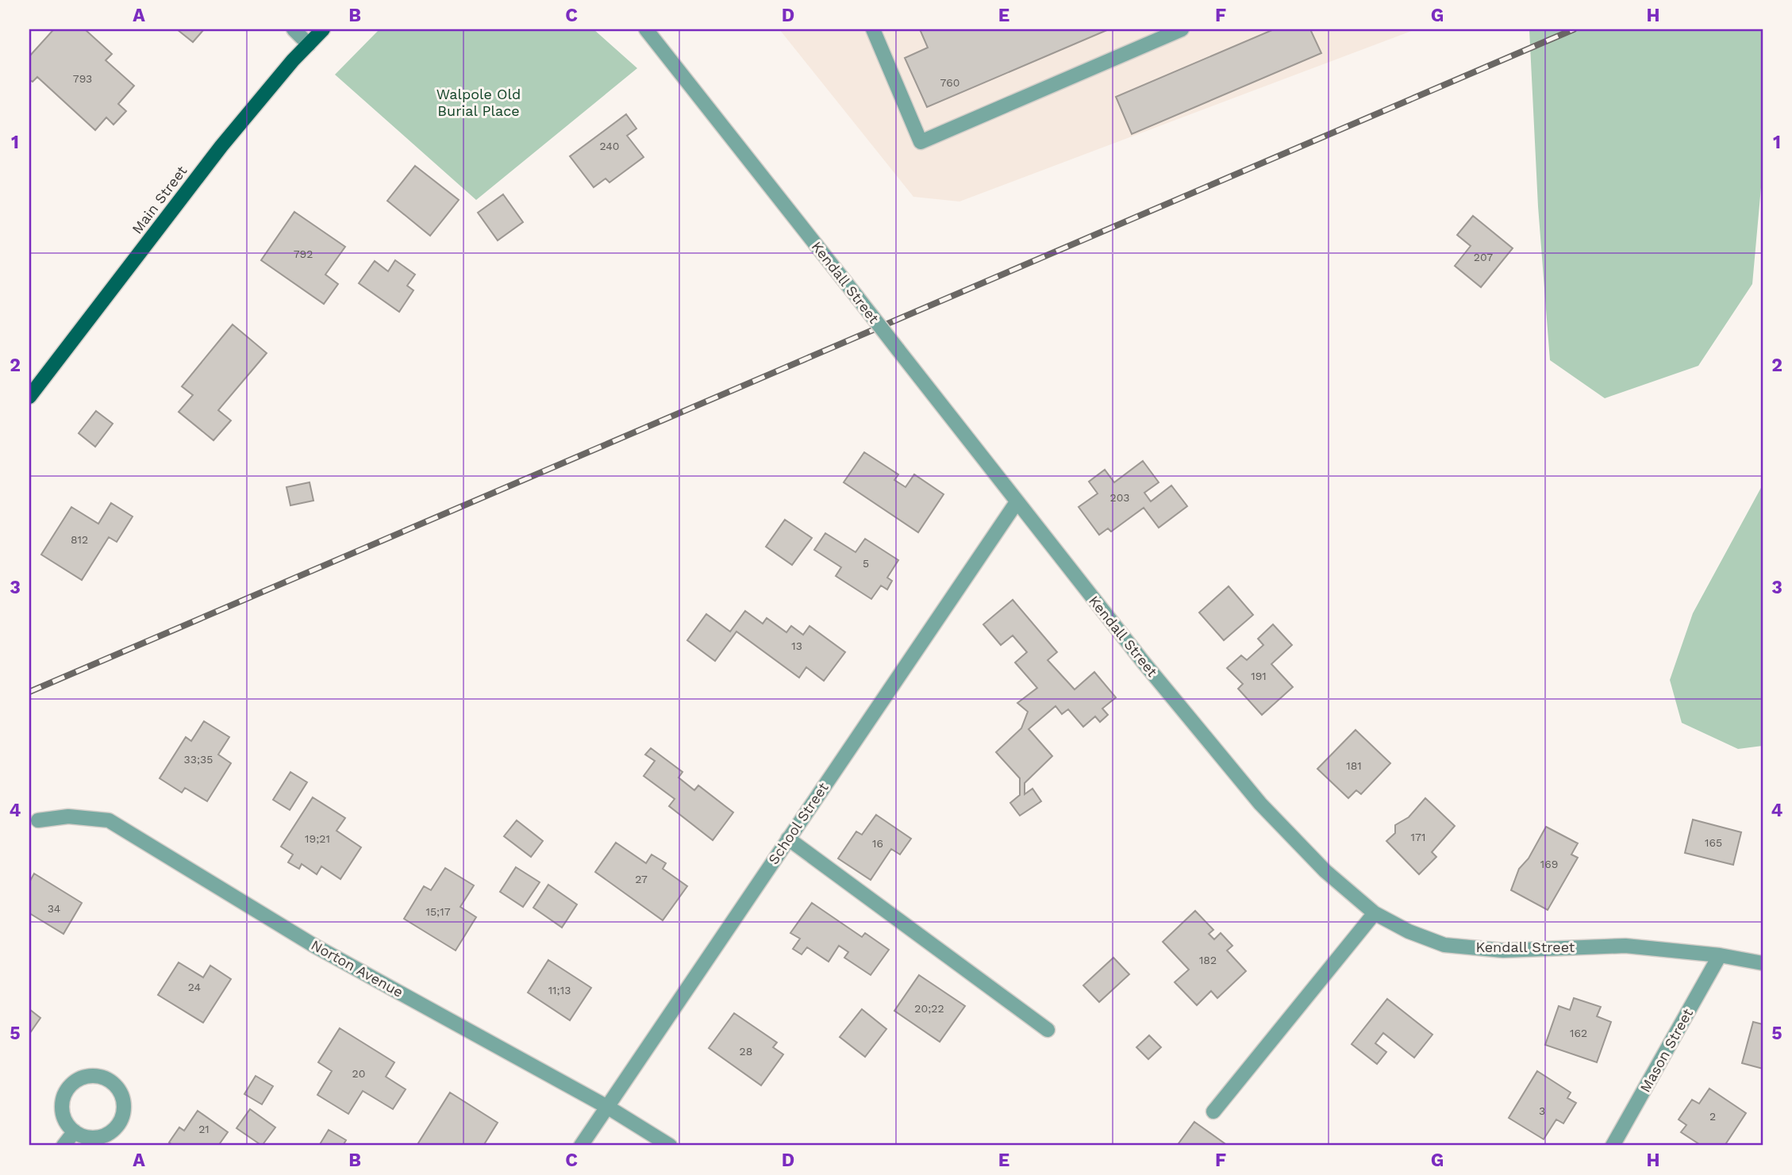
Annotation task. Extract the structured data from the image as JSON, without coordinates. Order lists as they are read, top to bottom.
{
  "streets": {
    "main road": ["Main Street"],
    "street": [
      "Kendall Street",
      "School Street",
      "Norton Avenue",
      "Mason Street"
    ]
  },
  "crossings": [
    ["Kendall Street", "School Street"],
    ["Kendall Street", "Mason Street"],
    ["School Street", "Norton Avenue"]
  ],
  "parks": ["Walpole Old Burial Place"],
  "house_numbers": [
    "793",
    "760",
    "240",
    "792",
    "207",
    "203",
    "812",
    "5",
    "13",
    "191",
    "33;35",
    "181",
    "171",
    "19;21",
    "165",
    "16",
    "169",
    "27",
    "34",
    "15;17",
    "182",
    "24",
    "11;13",
    "20;22",
    "162",
    "28",
    "20",
    "3",
    "2",
    "21"
  ],
  "grid": {
    "columns": [
      "A",
      "B",
      "C",
      "D",
      "E",
      "F",
      "G",
      "H"
    ],
    "rows": [
      "1",
      "2",
      "3",
      "4",
      "5"
    ]
  }
}
